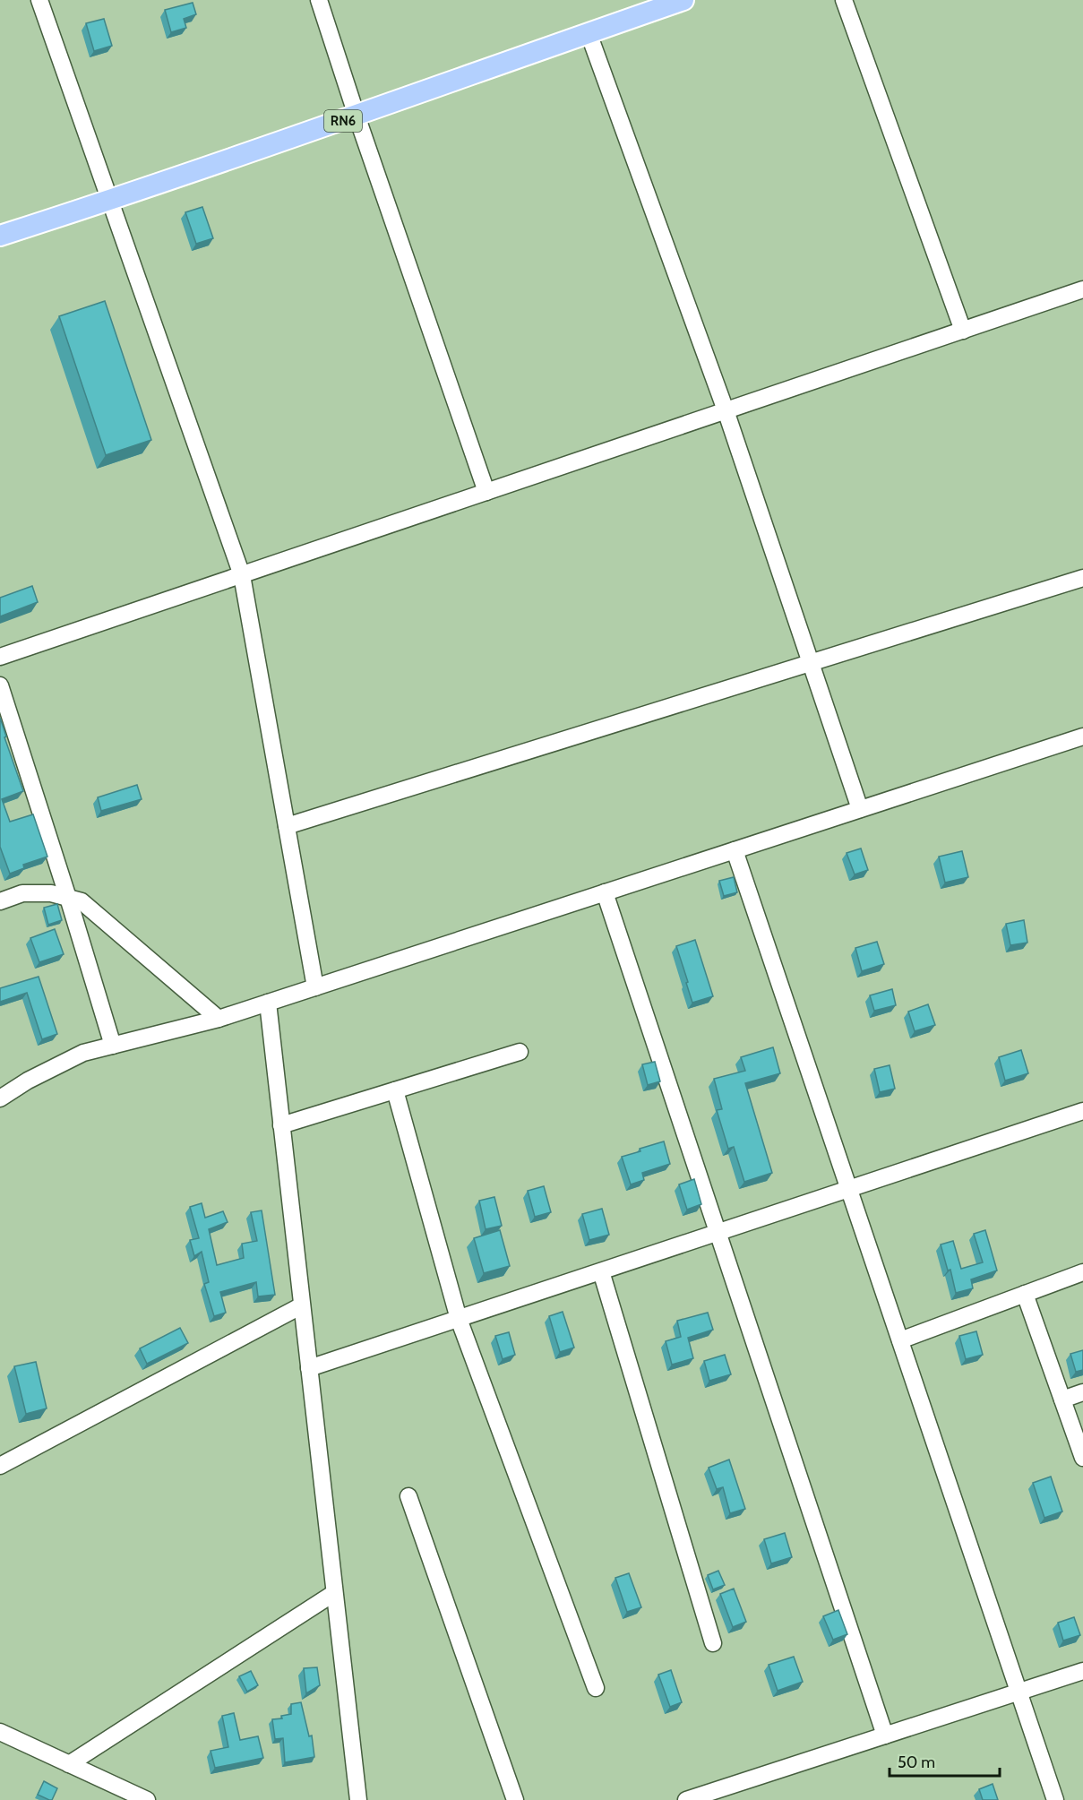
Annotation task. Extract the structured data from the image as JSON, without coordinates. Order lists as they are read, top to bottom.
{
  "streets": {
    "main road": ["RN6"]
  },
  "scale_bar": "50 m"
}
